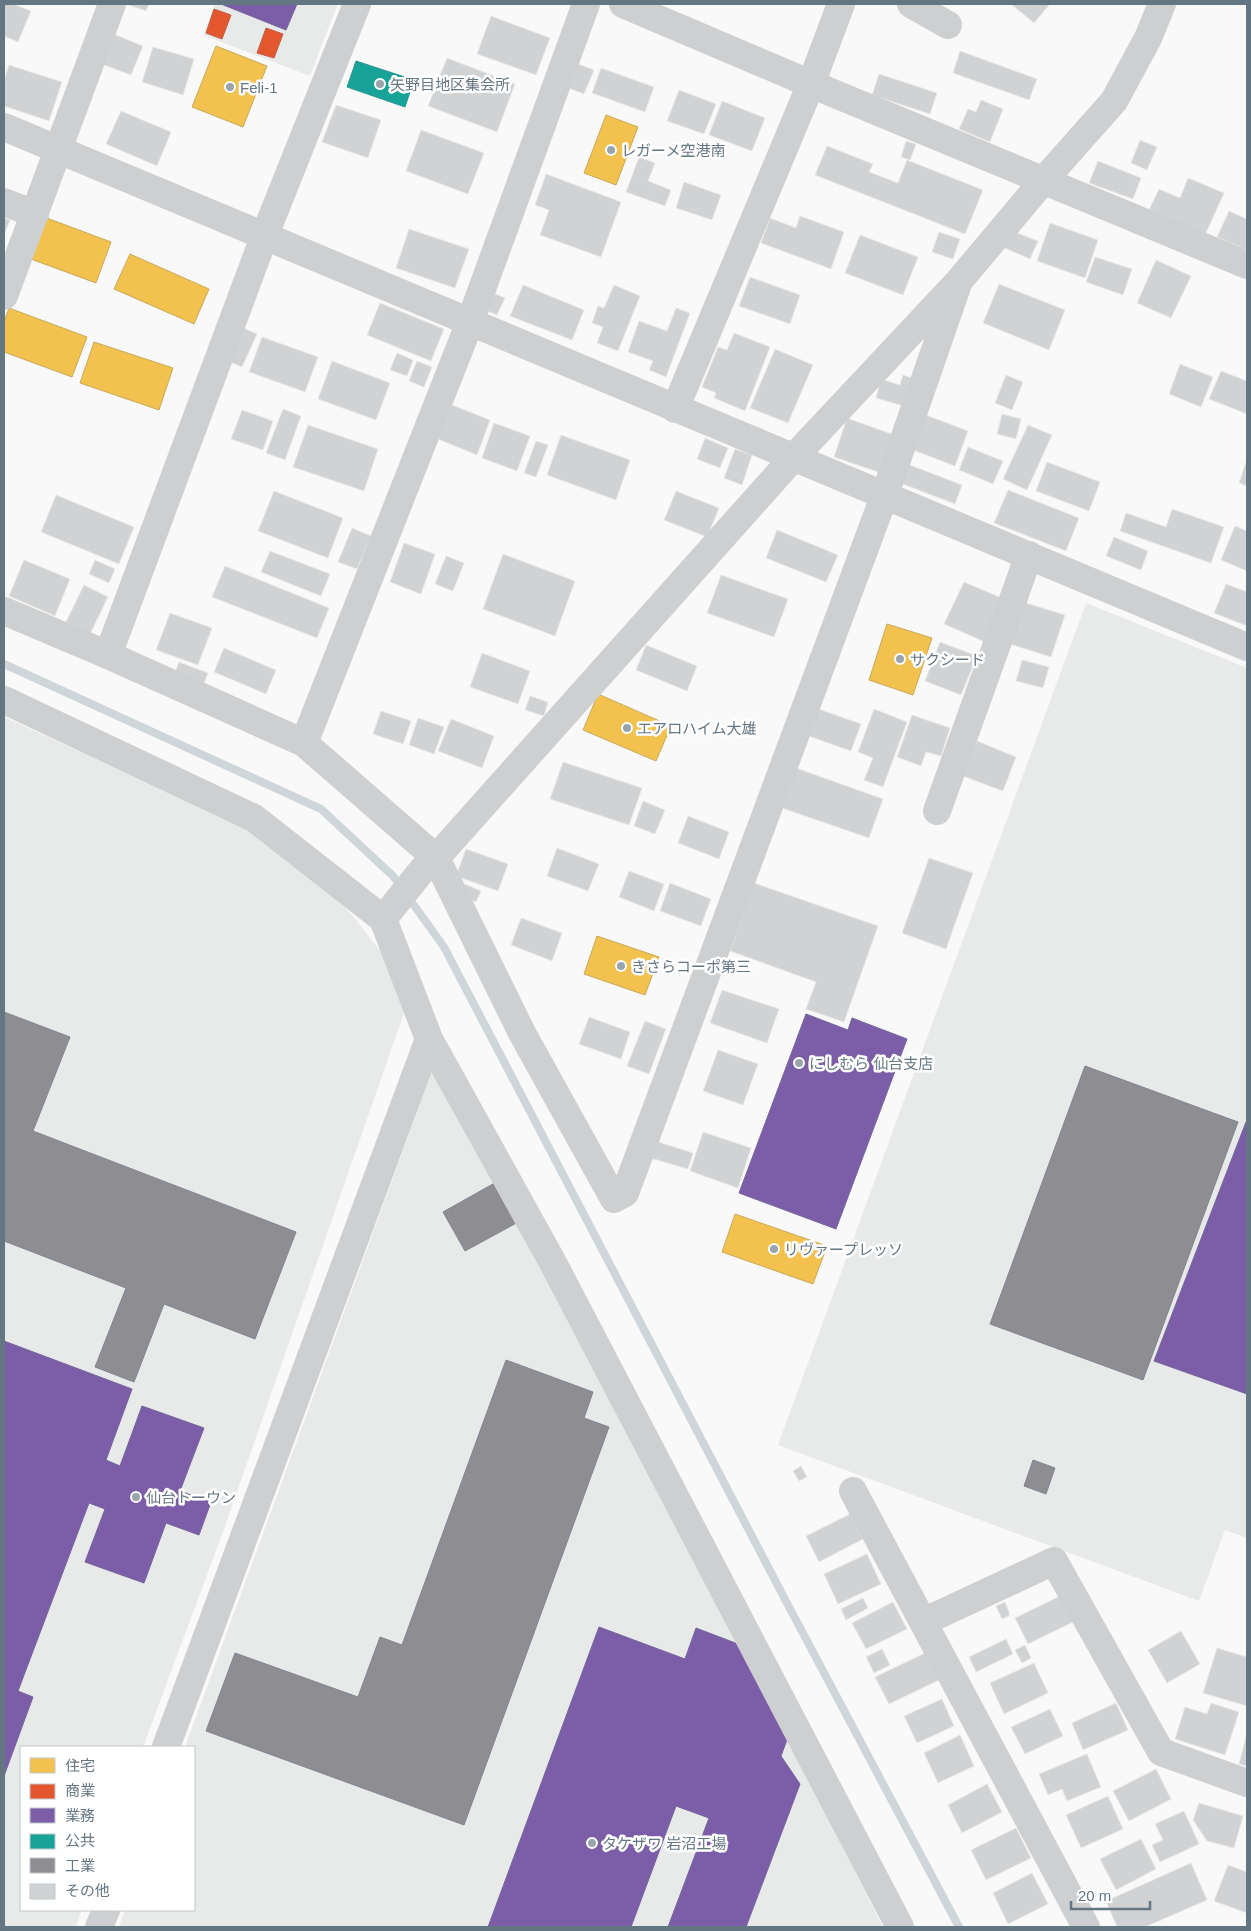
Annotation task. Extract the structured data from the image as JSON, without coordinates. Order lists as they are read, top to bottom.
{
  "places": [
    "矢野目地区集会所",
    "Feli-1",
    "レガーメ空港南",
    "サクシード",
    "エアロハイム大雄",
    "きさらコーポ第三",
    "にしむら 仙台支店",
    "リヴァープレッソ",
    "仙台トーウン",
    "タケザワ 岩沼工場"
  ],
  "legend": [
    "住宅",
    "商業",
    "業務",
    "公共",
    "工業",
    "その他"
  ],
  "scale_bar": "20 m"
}
